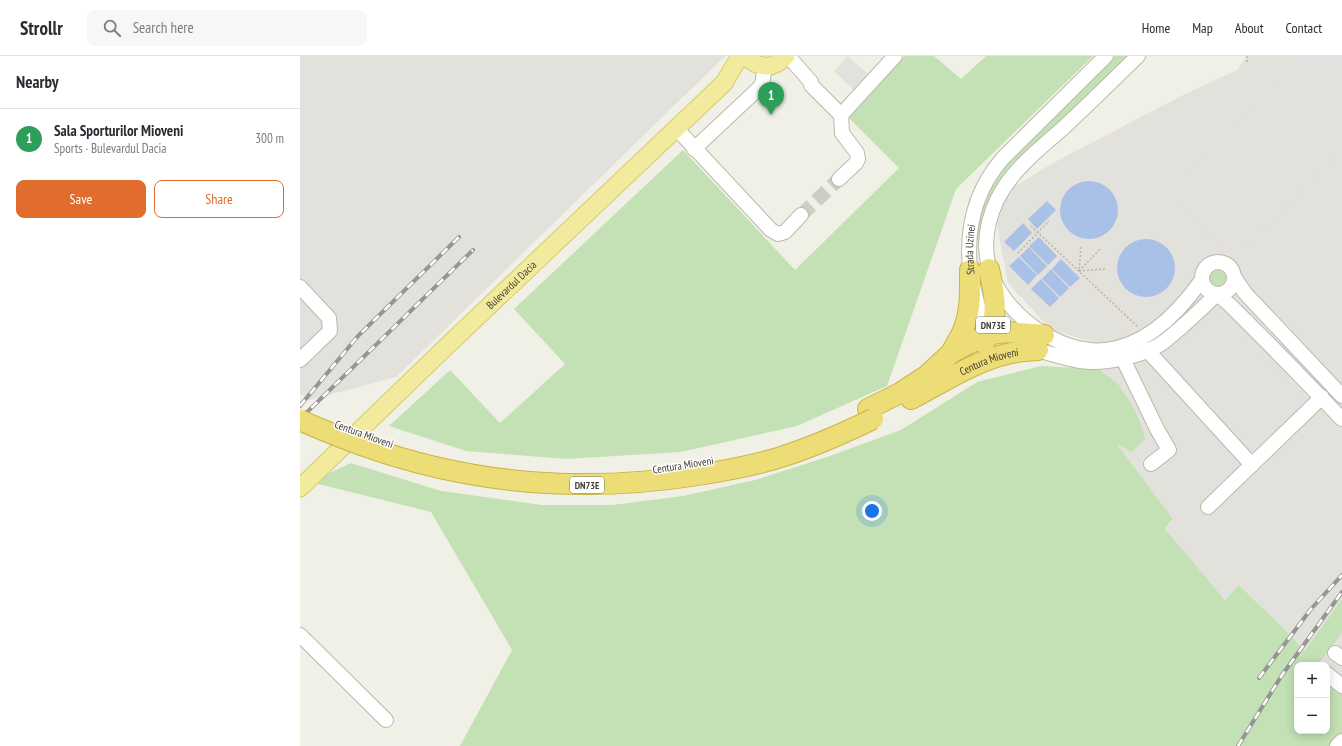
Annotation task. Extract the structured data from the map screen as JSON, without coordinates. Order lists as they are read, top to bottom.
{
  "streets": {
    "highway": ["DN73E", "Centura Mioveni"],
    "main road": ["Bulevardul Dacia"],
    "street": ["Strada Uzinei"]
  },
  "crossings": [
    ["Strada Uzinei", "DN73E"],
    ["Strada Uzinei", "Centura Mioveni"],
    ["DN73E", "Centura Mioveni"]
  ],
  "page": {
    "header": "Strollr",
    "search": "Search here",
    "nav": [
      "Home",
      "Map",
      "About",
      "Contact"
    ],
    "heading": "Nearby",
    "pins": "1",
    "list": [
      {
        "mark": "1",
        "name": "Sala Sporturilor Mioveni",
        "note": "Sports · Bulevardul Dacia",
        "value": "300 m"
      }
    ],
    "buttons": ["Save", "Share"],
    "map_buttons": ["+", "−"]
  }
}
